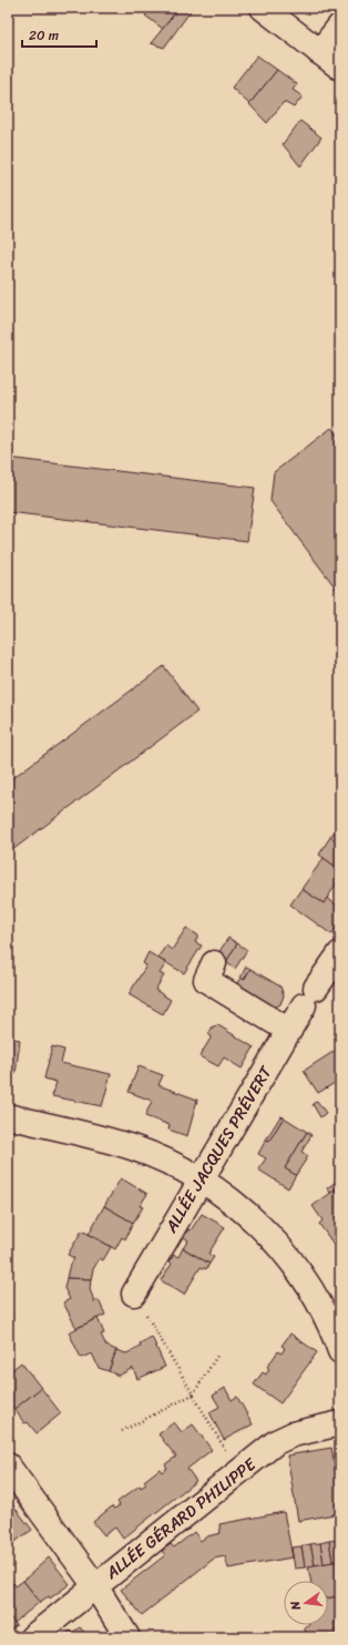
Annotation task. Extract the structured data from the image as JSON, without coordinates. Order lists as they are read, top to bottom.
{
  "streets": {
    "street": ["ALLÉE JACQUES PRÉVERT", "ALLÉE GÉRARD PHILIPPE"]
  },
  "scale_bar": "20 m",
  "north": "left"
}
